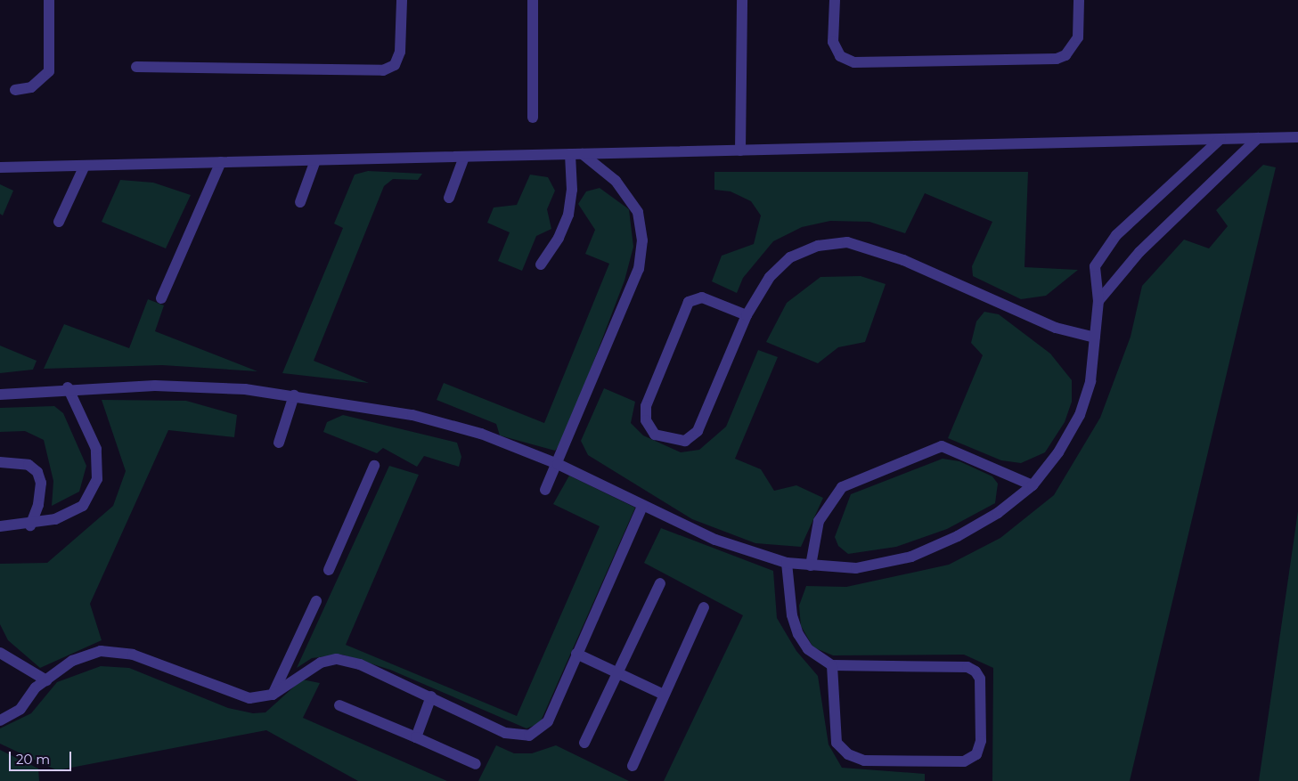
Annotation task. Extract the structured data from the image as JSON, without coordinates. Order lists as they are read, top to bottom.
{
  "scale_bar": "20 m"
}
